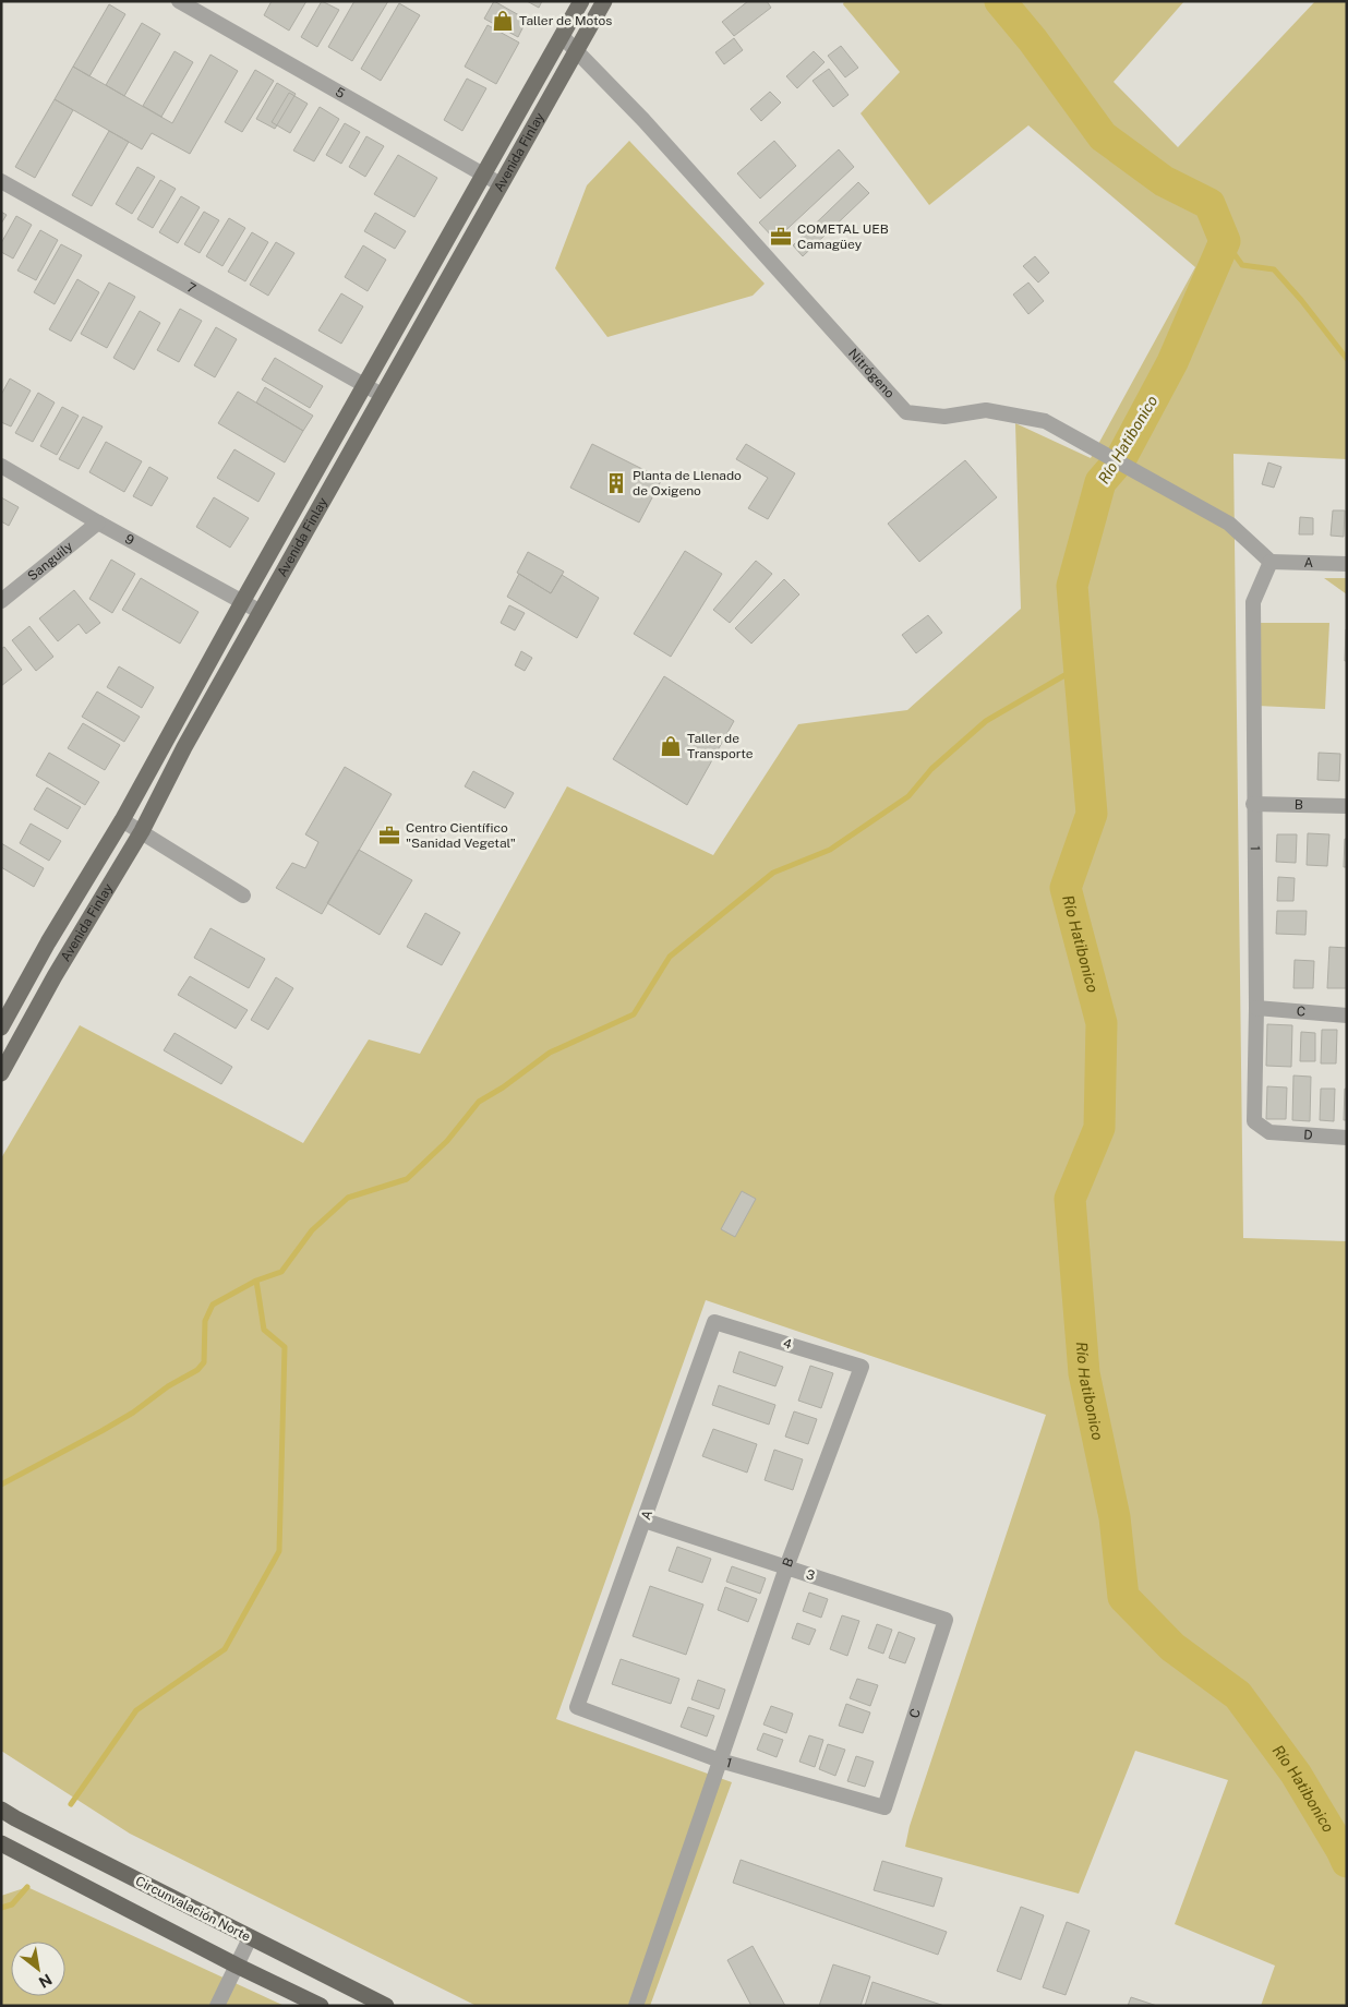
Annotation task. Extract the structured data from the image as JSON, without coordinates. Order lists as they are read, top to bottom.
{
  "streets": {
    "highway": ["Circunvalación Norte"],
    "main road": ["Avenida Finlay"],
    "street": [
      "5",
      "7",
      "Nitrógeno",
      "9",
      "Sanguily",
      "A",
      "B",
      "1",
      "C",
      "D",
      "4",
      "3"
    ]
  },
  "crossings": [
    ["5", "Avenida Finlay"],
    ["Avenida Finlay", "7"],
    ["Avenida Finlay", "Nitrógeno"],
    ["Avenida Finlay", "9"],
    ["Nitrógeno", "A"],
    ["Nitrógeno", "1"],
    ["9", "Sanguily"],
    ["A", "1"],
    ["A", "4"],
    ["A", "3"],
    ["B", "1"],
    ["B", "4"],
    ["B", "3"],
    ["1", "C"],
    ["1", "D"],
    ["C", "3"]
  ],
  "water": ["Río Hatibonico"],
  "places": {
    "shop": ["Taller de Motos", "Taller de Transporte"],
    "office": ["COMETAL UEB Camagüey", "Centro Científico \"Sanidad Vegetal\""],
    "building": ["Planta de Llenado de Oxigeno"]
  },
  "north": "bottom right"
}
